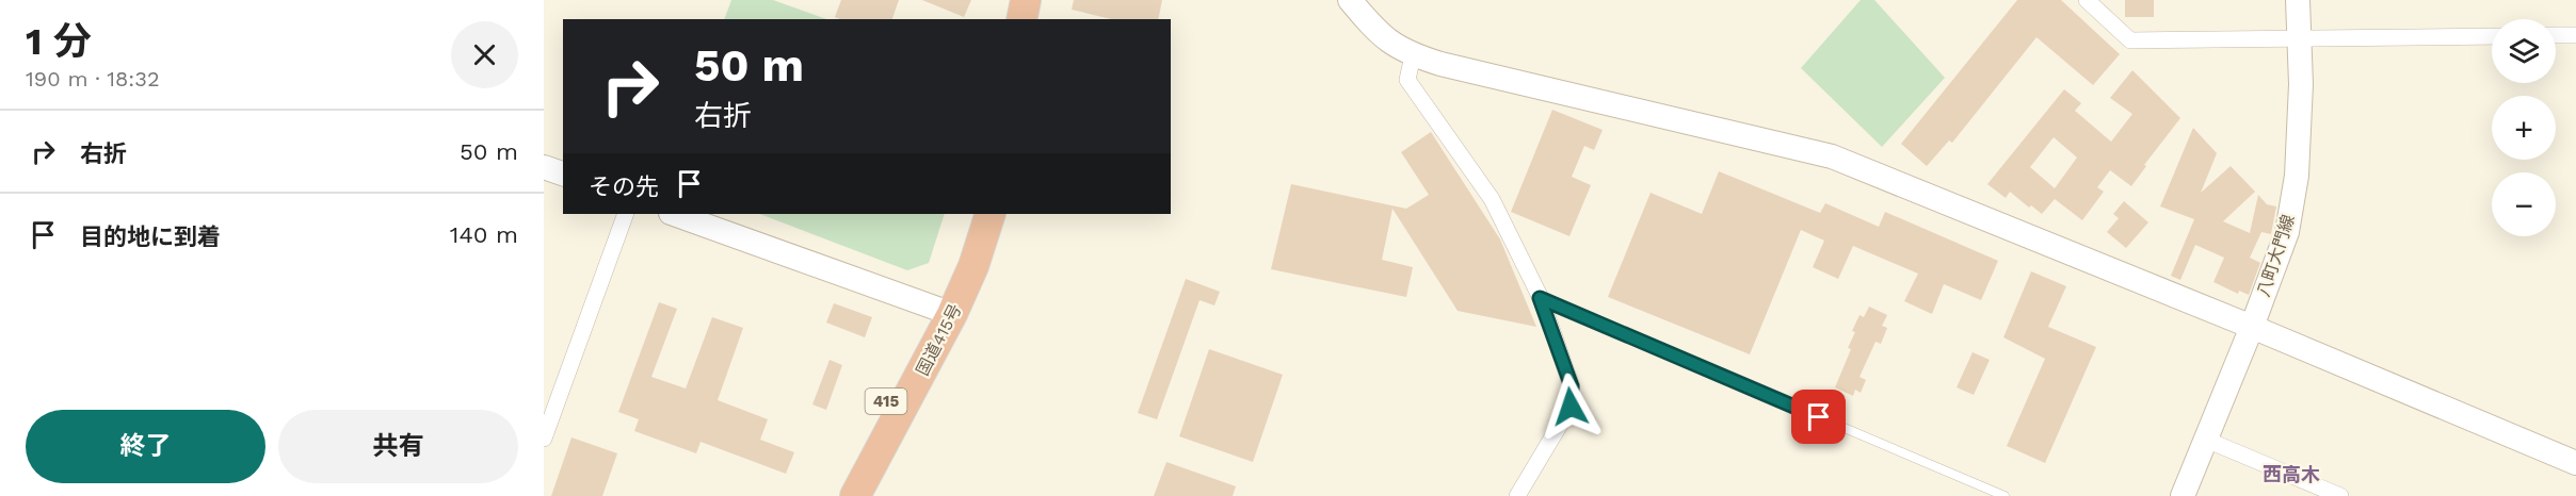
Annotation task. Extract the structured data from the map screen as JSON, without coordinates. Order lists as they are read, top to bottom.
{
  "streets": {
    "highway": ["国道415号", "415"],
    "street": ["八町大門線"]
  },
  "districts": ["西高木"],
  "page": {
    "heading": ["1 分", "190 m · 18:32"],
    "map_buttons": ["+", "−"],
    "turn": ["50 m", "右折"],
    "list": [
      {
        "name": "右折",
        "value": "50 m"
      },
      {
        "name": "目的地に到着",
        "value": "140 m"
      }
    ],
    "then": "その先",
    "buttons": ["終了", "共有"]
  }
}
